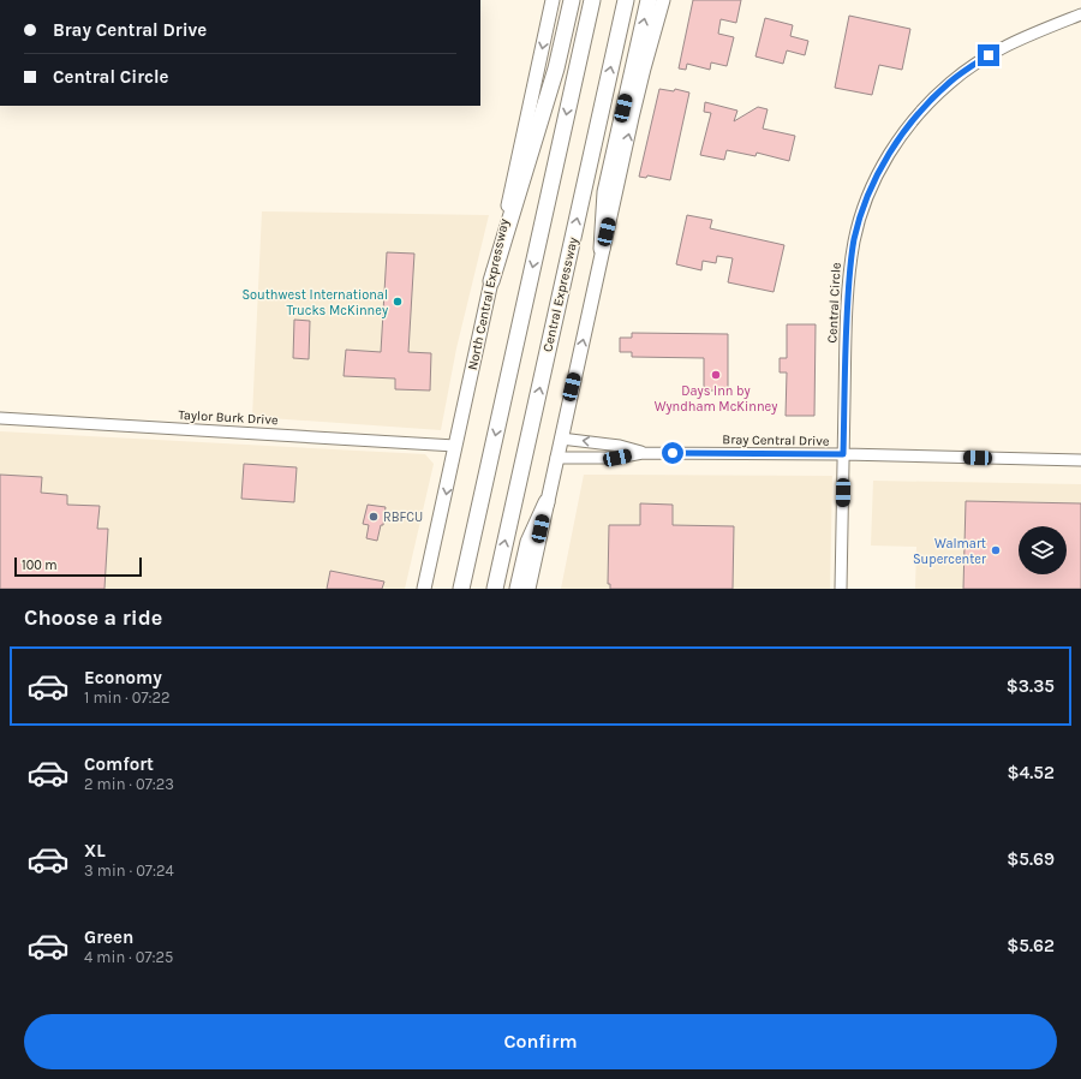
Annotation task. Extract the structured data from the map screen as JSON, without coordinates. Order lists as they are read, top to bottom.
{
  "streets": {
    "highway": ["Central Expressway"],
    "main road": ["North Central Expressway"],
    "street": ["Central Circle", "Taylor Burk Drive", "Bray Central Drive"]
  },
  "crossings": [
    ["North Central Expressway", "Taylor Burk Drive"],
    ["Central Circle", "Bray Central Drive"]
  ],
  "places": [
    "Southwest International Trucks McKinney",
    "Days Inn by Wyndham McKinney",
    "RBFCU",
    "Walmart Supercenter"
  ],
  "scale_bar": "100 m",
  "page": {
    "banner": ["Bray Central Drive", "Central Circle"],
    "scale": "100 m",
    "heading": "Choose a ride",
    "list": [
      {
        "name": "Economy",
        "note": "1 min · 07:22",
        "value": "$3.35"
      },
      {
        "name": "Comfort",
        "note": "2 min · 07:23",
        "value": "$4.52"
      },
      {
        "name": "XL",
        "note": "3 min · 07:24",
        "value": "$5.69"
      },
      {
        "name": "Green",
        "note": "4 min · 07:25",
        "value": "$5.62"
      }
    ],
    "buttons": "Confirm"
  }
}
